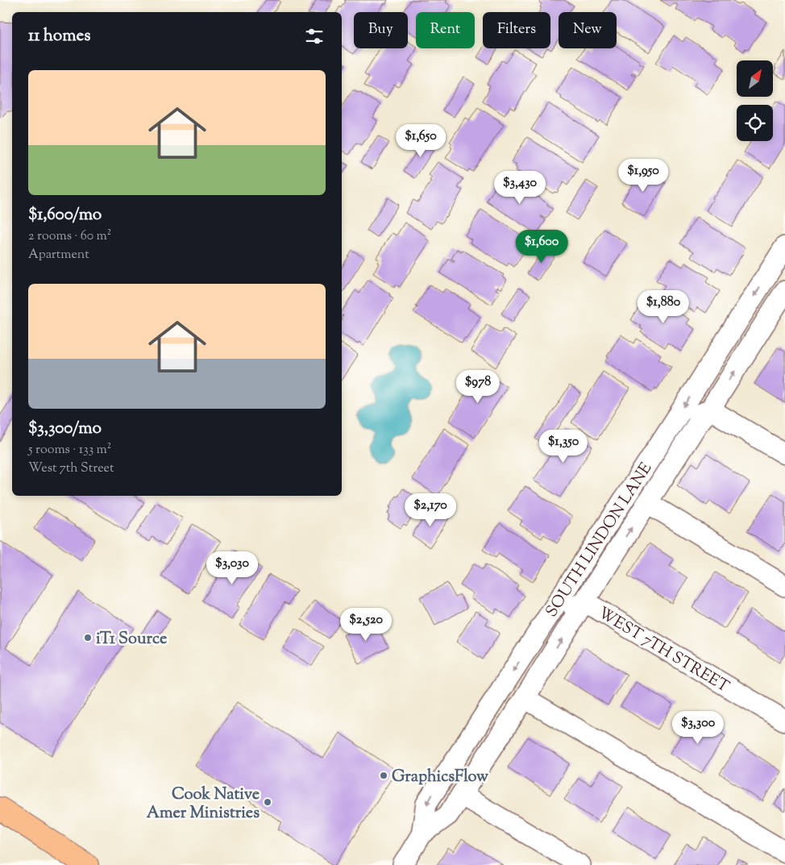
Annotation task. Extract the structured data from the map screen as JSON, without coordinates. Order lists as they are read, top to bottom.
{
  "streets": {
    "street": ["SOUTH LINDON LANE", "WEST 7TH STREET"]
  },
  "crossings": [
    ["SOUTH LINDON LANE", "WEST 7TH STREET"]
  ],
  "places": ["iT1 Source", "GraphicsFlow", "Cook Native Amer Ministries"],
  "north": "top right",
  "page": {
    "chip": [
      "Buy",
      "Rent",
      "Filters",
      "New"
    ],
    "heading": "11 homes",
    "list": [
      {
        "name": "$1,600/mo",
        "note": "2 rooms · 60 m² · Apartment"
      },
      {
        "name": "$3,300/mo",
        "note": "5 rooms · 133 m² · West 7th Street"
      }
    ],
    "price": [
      "$1,650",
      "$1,950",
      "$3,430",
      "$1,600",
      "$1,880",
      "$978",
      "$1,350",
      "$2,170",
      "$3,030",
      "$2,520",
      "$3,300"
    ]
  }
}
